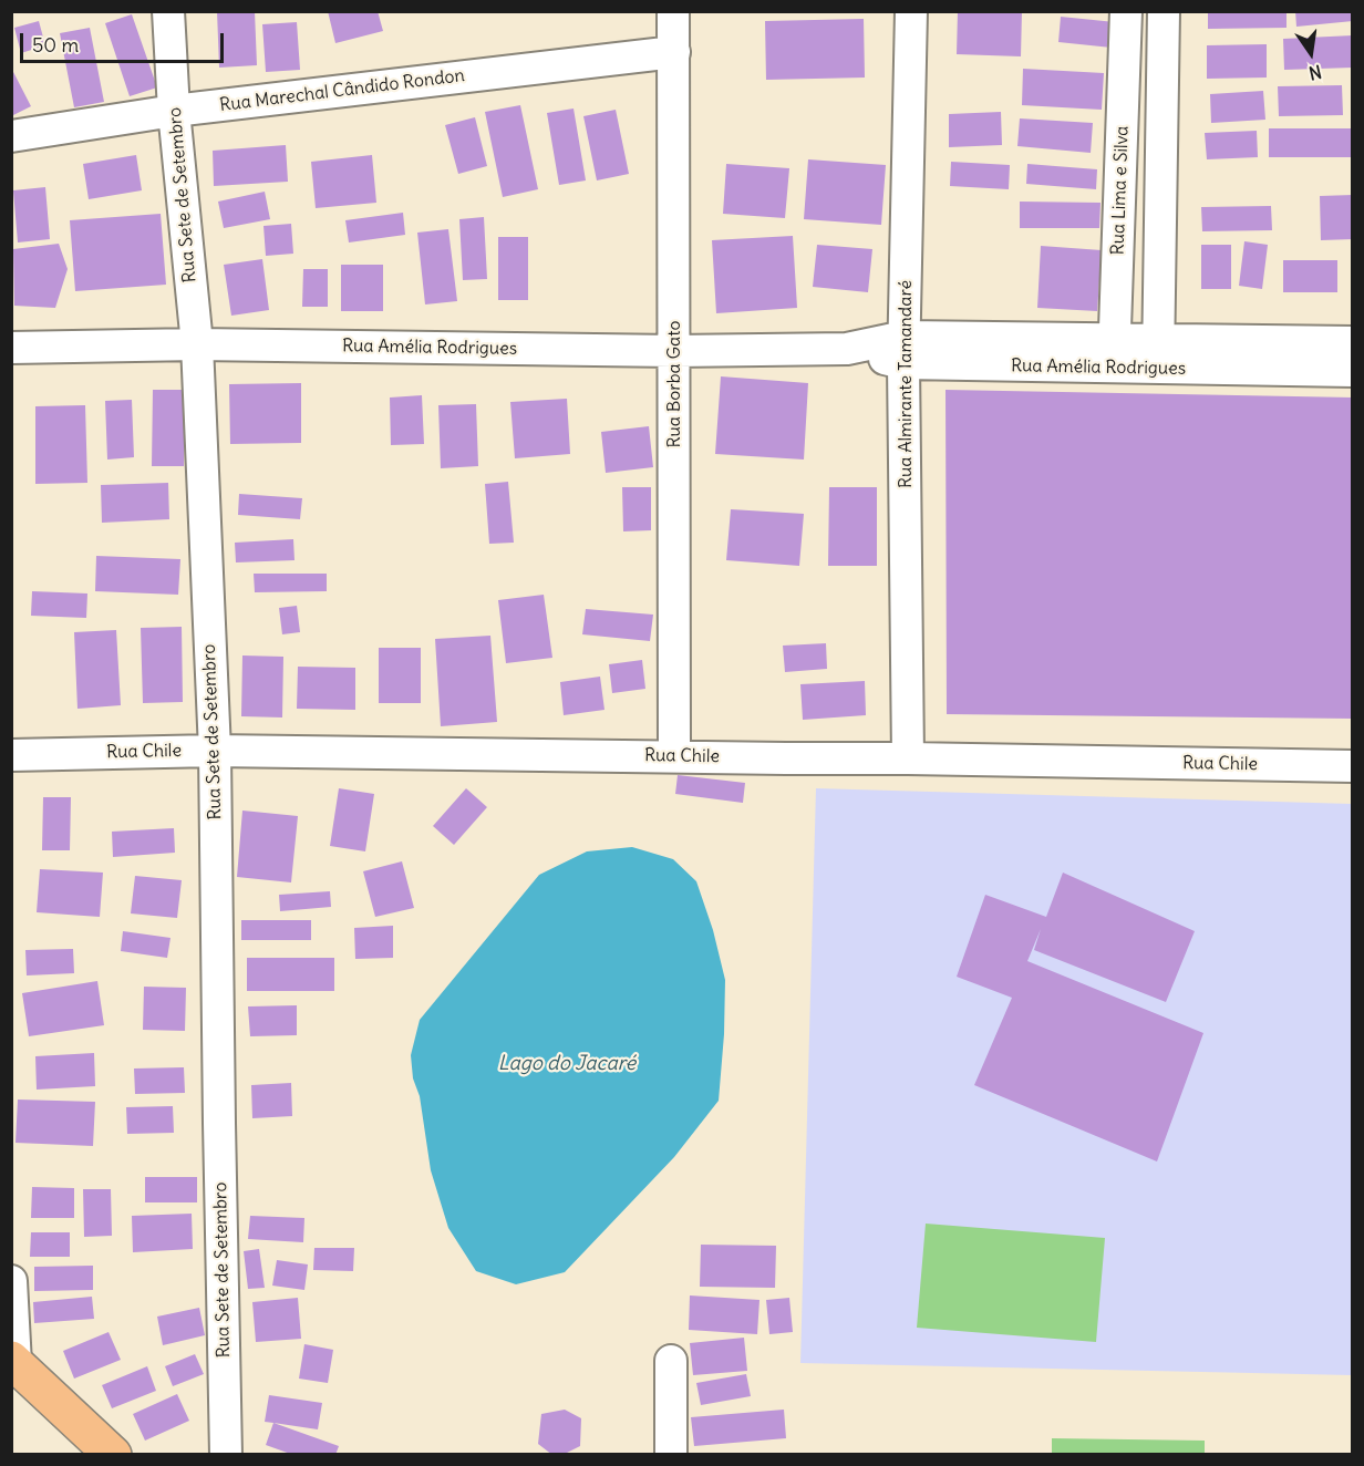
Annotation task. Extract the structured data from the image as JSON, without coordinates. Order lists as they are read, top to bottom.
{
  "streets": {
    "street": [
      "Rua Marechal Cândido Rondon",
      "Rua Lima e Silva",
      "Rua Sete de Setembro",
      "Rua Amélia Rodrigues",
      "Rua Borba Gato",
      "Rua Almirante Tamandaré",
      "Rua Chile"
    ]
  },
  "crossings": [
    ["Rua Marechal Cândido Rondon", "Rua Sete de Setembro"],
    ["Rua Marechal Cândido Rondon", "Rua Borba Gato"],
    ["Rua Lima e Silva", "Rua Amélia Rodrigues"],
    ["Rua Sete de Setembro", "Rua Amélia Rodrigues"],
    ["Rua Sete de Setembro", "Rua Chile"],
    ["Rua Amélia Rodrigues", "Rua Borba Gato"],
    ["Rua Amélia Rodrigues", "Rua Almirante Tamandaré"],
    ["Rua Borba Gato", "Rua Chile"],
    ["Rua Almirante Tamandaré", "Rua Chile"]
  ],
  "water": ["Lago do Jacaré"],
  "scale_bar": "50 m",
  "north": "bottom"
}
